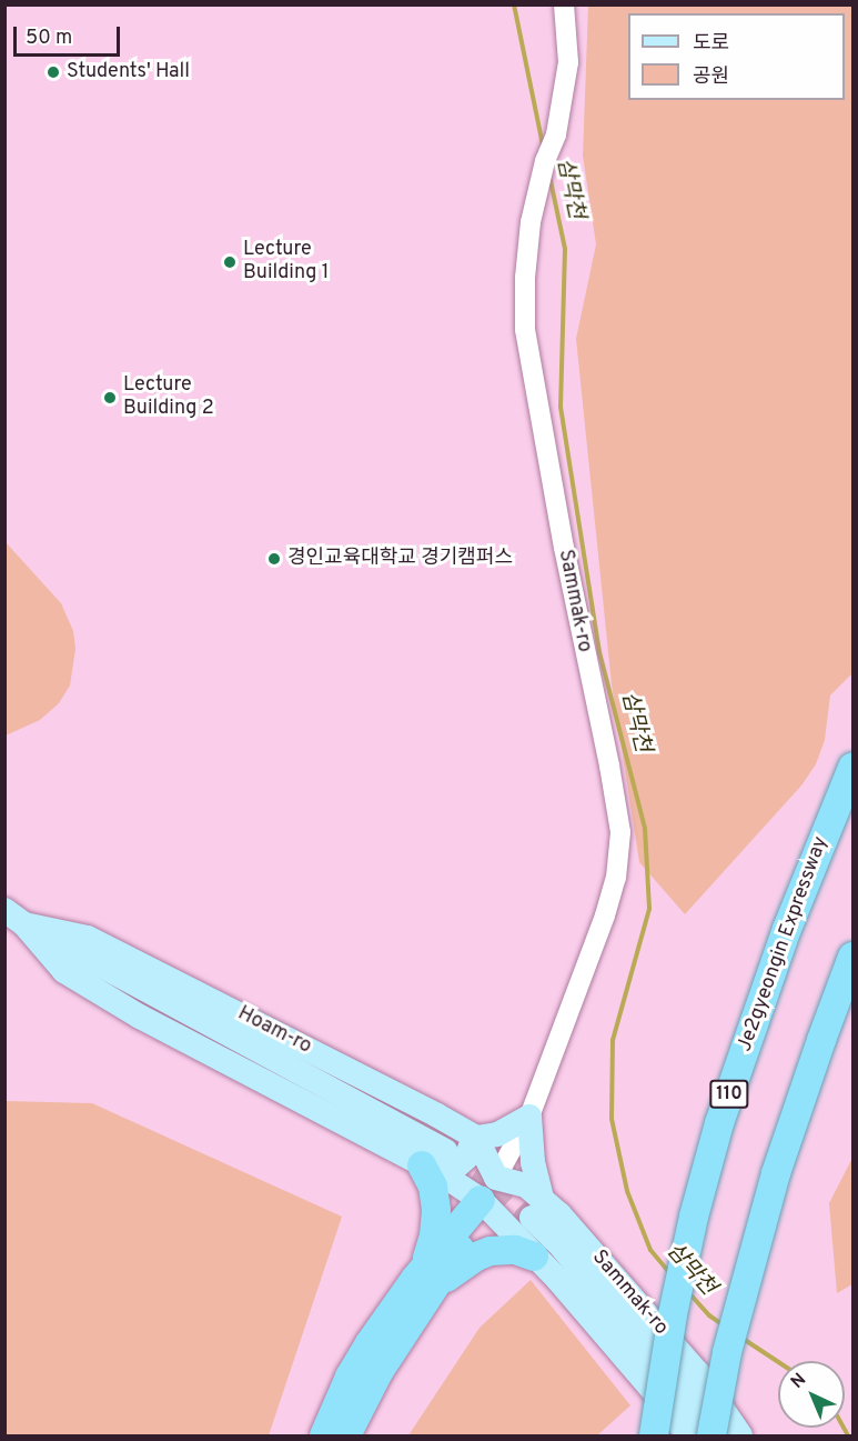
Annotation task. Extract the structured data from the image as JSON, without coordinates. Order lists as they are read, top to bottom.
{
  "streets": {
    "highway": ["Je2gyeongin Expressway", "110"],
    "main road": ["Sammak-ro", "Hoam-ro"]
  },
  "crossings": [
    ["Sammak-ro", "Hoam-ro"]
  ],
  "water": ["삼막천"],
  "places": [
    "Students' Hall",
    "Lecture Building 1",
    "Lecture Building 2",
    "경인교육대학교 경기캠퍼스"
  ],
  "legend": ["도로", "공원"],
  "scale_bar": "50 m",
  "north": "top left"
}
